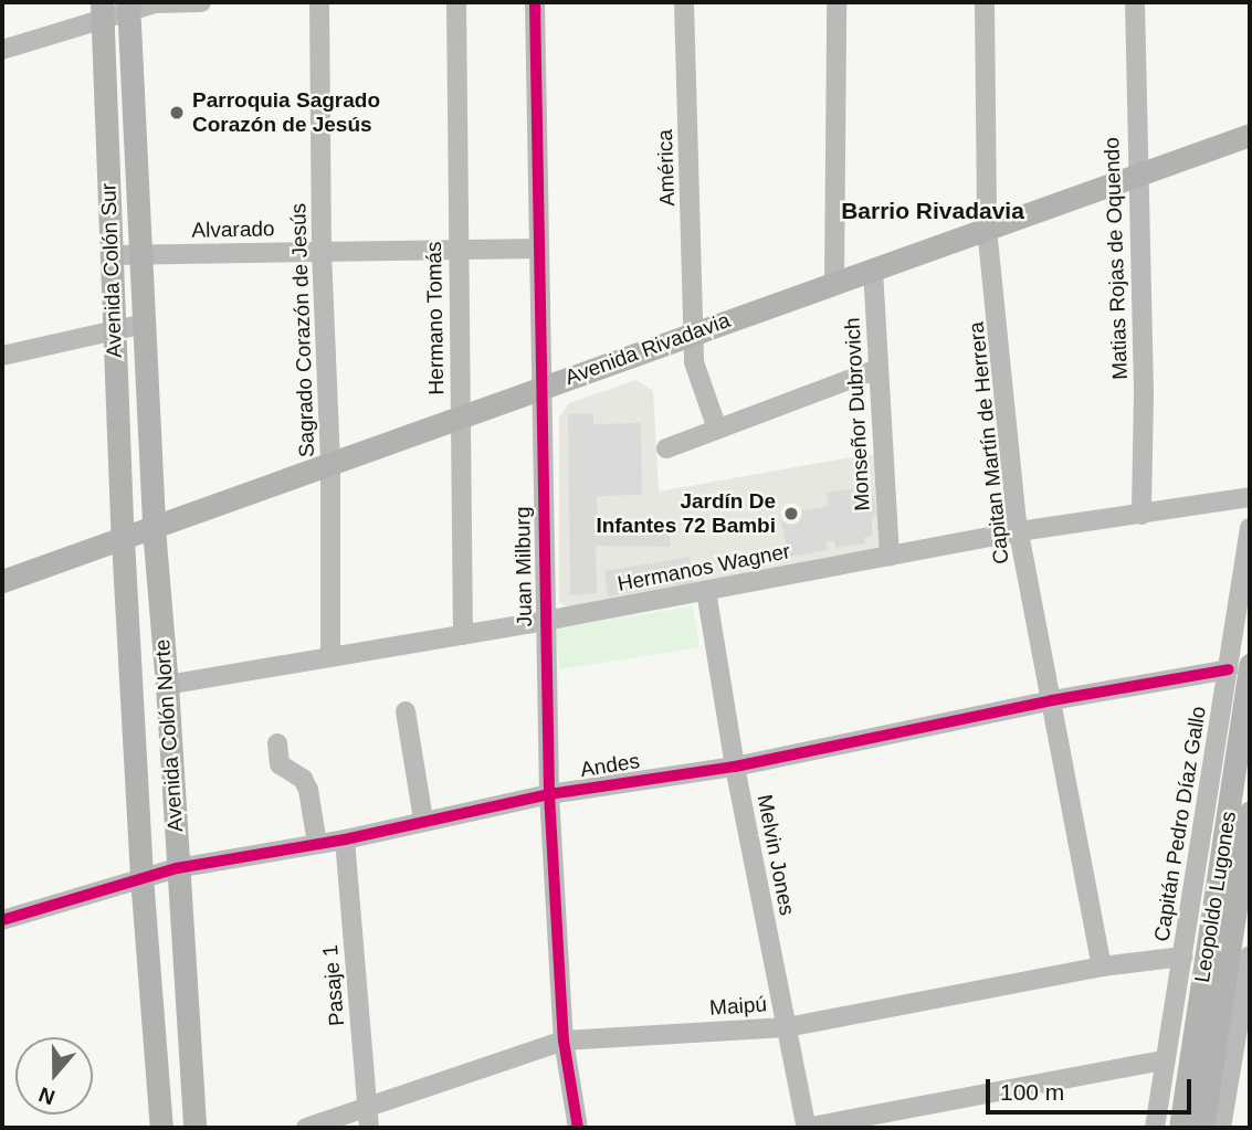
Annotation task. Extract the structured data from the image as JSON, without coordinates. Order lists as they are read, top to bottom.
{
  "streets": {
    "main road": [
      "Avenida Colón Sur",
      "Avenida Rivadavia",
      "Avenida Colón Norte",
      "Leopoldo Lugones"
    ],
    "street": [
      "América",
      "Alvarado",
      "Matias Rojas de Oquendo",
      "Hermano Tomás",
      "Sagrado Corazón de Jesús",
      "Monseñor Dubrovich",
      "Capitan Martín de Herrera",
      "Juan Milburg",
      "Hermanos Wagner",
      "Andes",
      "Capitán Pedro Díaz Gallo",
      "Melvin Jones",
      "Pasaje 1",
      "Maipú"
    ]
  },
  "crossings": [
    ["América", "Avenida Rivadavia"],
    ["Alvarado", "Avenida Colón Sur"],
    ["Alvarado", "Hermano Tomás"],
    ["Alvarado", "Sagrado Corazón de Jesús"],
    ["Alvarado", "Juan Milburg"],
    ["Matias Rojas de Oquendo", "Avenida Rivadavia"],
    ["Matias Rojas de Oquendo", "Hermanos Wagner"],
    ["Avenida Colón Sur", "Avenida Rivadavia"],
    ["Avenida Colón Sur", "Avenida Colón Norte"],
    ["Hermano Tomás", "Avenida Rivadavia"],
    ["Hermano Tomás", "Hermanos Wagner"],
    ["Sagrado Corazón de Jesús", "Avenida Rivadavia"],
    ["Sagrado Corazón de Jesús", "Hermanos Wagner"],
    ["Avenida Rivadavia", "Monseñor Dubrovich"],
    ["Avenida Rivadavia", "Capitan Martín de Herrera"],
    ["Avenida Rivadavia", "Juan Milburg"],
    ["Avenida Rivadavia", "Avenida Colón Norte"],
    ["Monseñor Dubrovich", "Hermanos Wagner"],
    ["Capitan Martín de Herrera", "Hermanos Wagner"],
    ["Capitan Martín de Herrera", "Andes"],
    ["Capitan Martín de Herrera", "Maipú"],
    ["Juan Milburg", "Hermanos Wagner"],
    ["Juan Milburg", "Andes"],
    ["Juan Milburg", "Maipú"],
    ["Hermanos Wagner", "Avenida Colón Norte"],
    ["Hermanos Wagner", "Melvin Jones"],
    ["Avenida Colón Norte", "Andes"],
    ["Andes", "Capitán Pedro Díaz Gallo"],
    ["Andes", "Melvin Jones"],
    ["Andes", "Leopoldo Lugones"],
    ["Andes", "Pasaje 1"],
    ["Capitán Pedro Díaz Gallo", "Leopoldo Lugones"],
    ["Capitán Pedro Díaz Gallo", "Maipú"],
    ["Melvin Jones", "Maipú"],
    ["Pasaje 1", "Maipú"]
  ],
  "districts": ["Barrio Rivadavia"],
  "places": ["Parroquia Sagrado Corazón de Jesús", "Jardín De Infantes 72 Bambi"],
  "scale_bar": "100 m",
  "north": "bottom"
}
